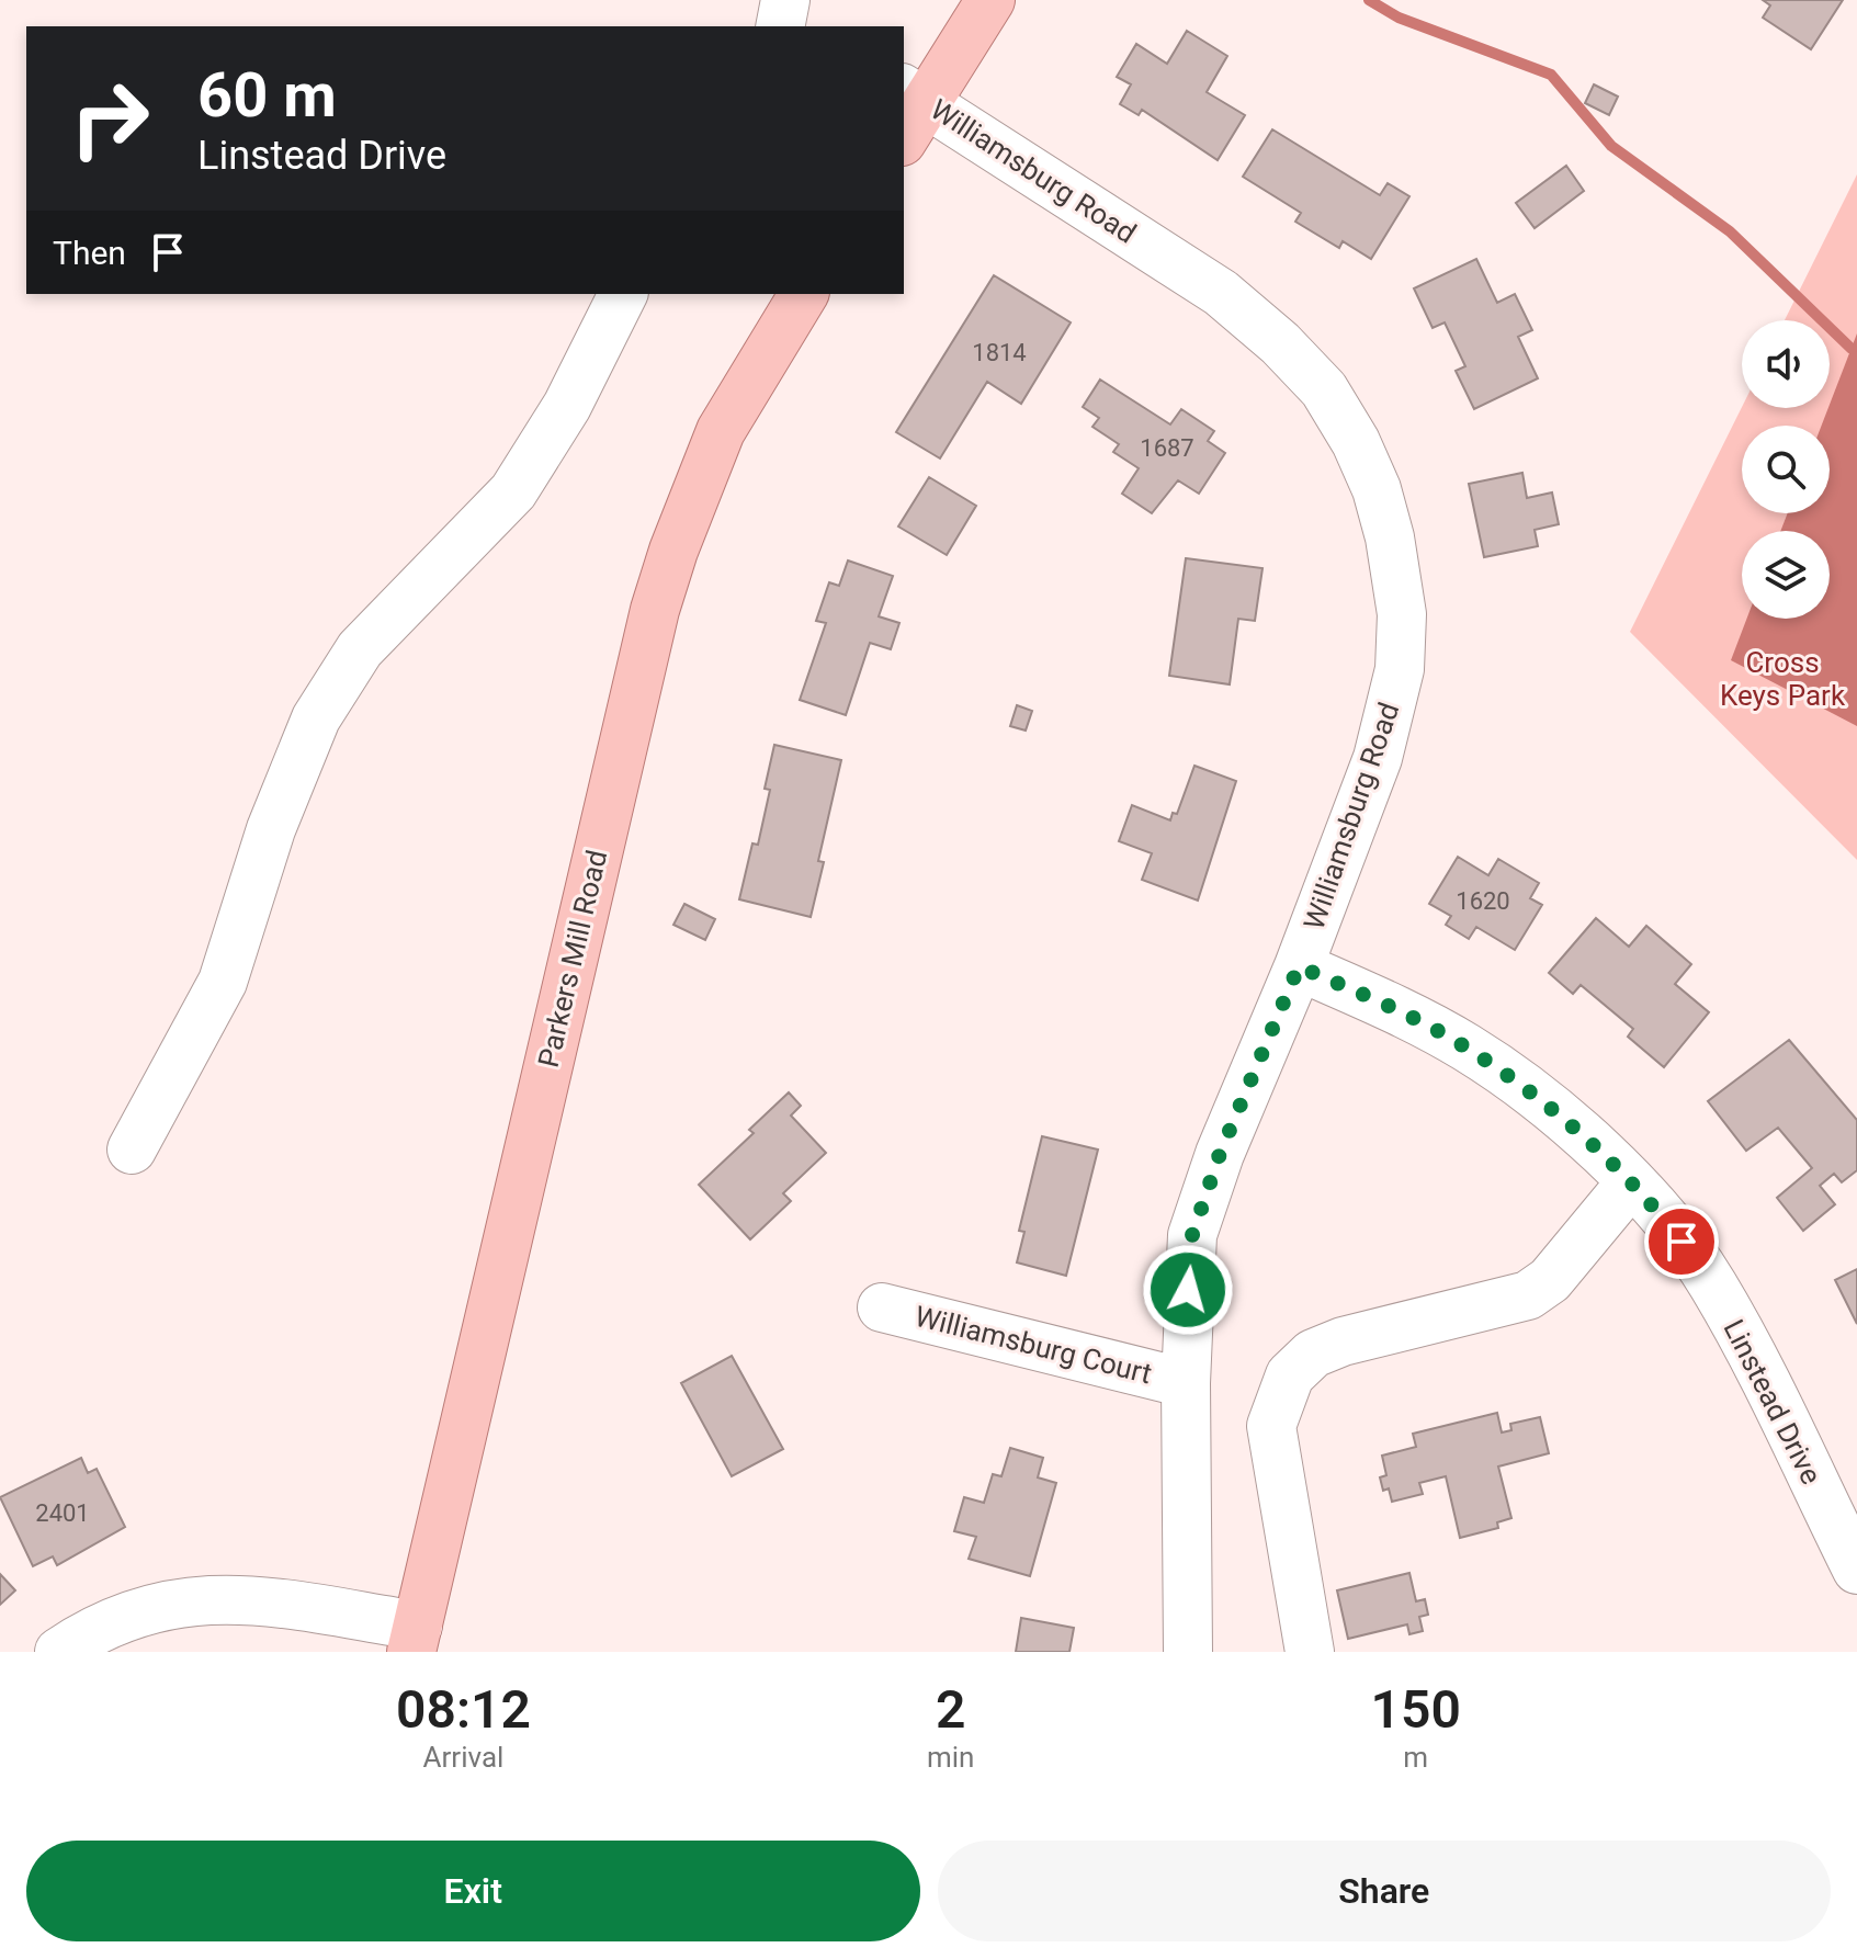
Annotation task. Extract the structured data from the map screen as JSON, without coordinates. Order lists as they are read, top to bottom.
{
  "streets": {
    "main road": ["Parkers Mill Road"],
    "street": ["Williamsburg Road", "Williamsburg Court", "Linstead Drive"]
  },
  "crossings": [
    ["Williamsburg Road", "Williamsburg Court"],
    ["Williamsburg Road", "Linstead Drive"]
  ],
  "parks": ["Cross Keys Park"],
  "house_numbers": [
    "1814",
    "1687",
    "1620",
    "2401"
  ],
  "page": {
    "turn": ["60 m", "Linstead Drive"],
    "then": "Then",
    "eta": [
      "08:12",
      "Arrival",
      "2",
      "min",
      "150",
      "m"
    ],
    "buttons": ["Exit", "Share"]
  }
}
